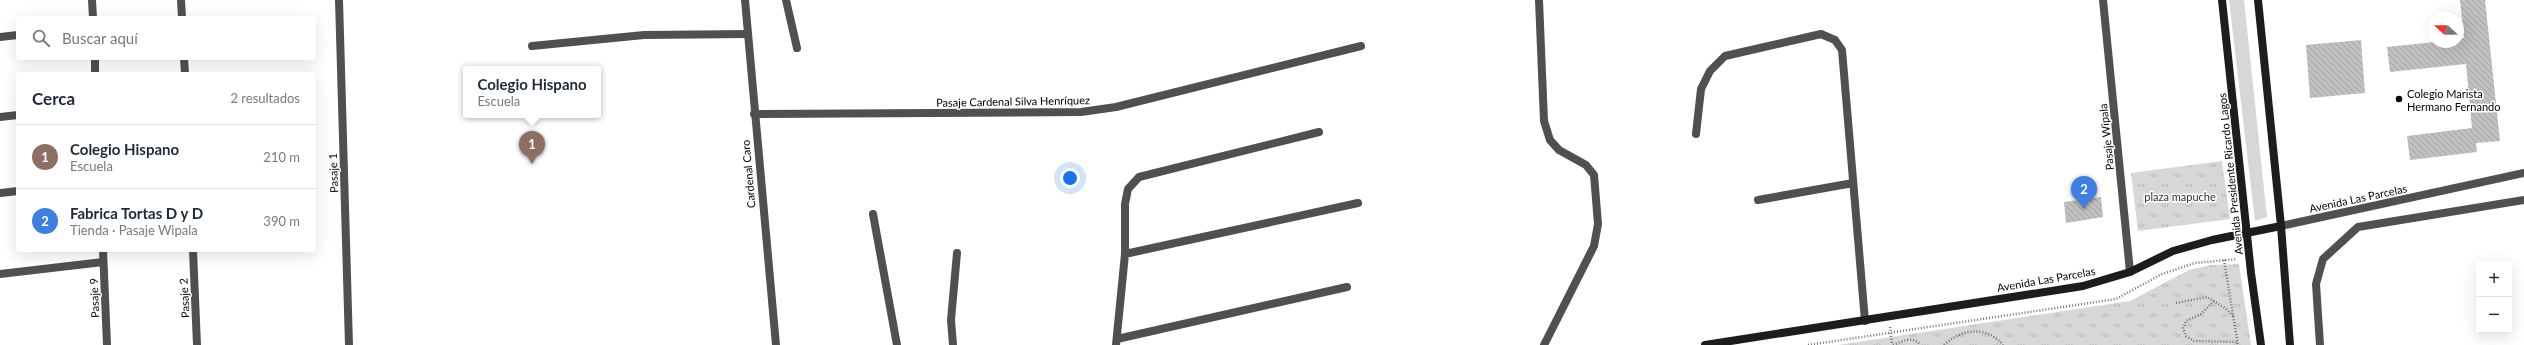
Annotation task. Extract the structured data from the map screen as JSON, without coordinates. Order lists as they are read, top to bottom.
{
  "streets": {
    "street": [
      "Pasaje Cardenal Silva Henríquez",
      "Pasaje Wipala",
      "Pasaje 1",
      "Cardenal Caro",
      "Avenida Presidente Ricardo Lagos",
      "Avenida Las Parcelas",
      "Pasaje 9",
      "Pasaje 2"
    ]
  },
  "crossings": [
    ["Pasaje Cardenal Silva Henríquez", "Cardenal Caro"],
    ["Pasaje Wipala", "Avenida Las Parcelas"],
    ["Avenida Presidente Ricardo Lagos", "Avenida Las Parcelas"]
  ],
  "parks": ["plaza mapuche"],
  "places": ["Colegio Marista Hermano Fernando"],
  "north": "left",
  "page": {
    "search": "Buscar aquí",
    "popup": ["Colegio Hispano", "Escuela"],
    "heading": ["Cerca", "2 resultados"],
    "list": [
      {
        "mark": "1",
        "name": "Colegio Hispano",
        "note": "Escuela",
        "value": "210 m"
      },
      {
        "mark": "2",
        "name": "Fabrica Tortas D y D",
        "note": "Tienda · Pasaje Wipala",
        "value": "390 m"
      }
    ],
    "pins": ["1", "2"],
    "map_buttons": ["+", "−"]
  }
}
